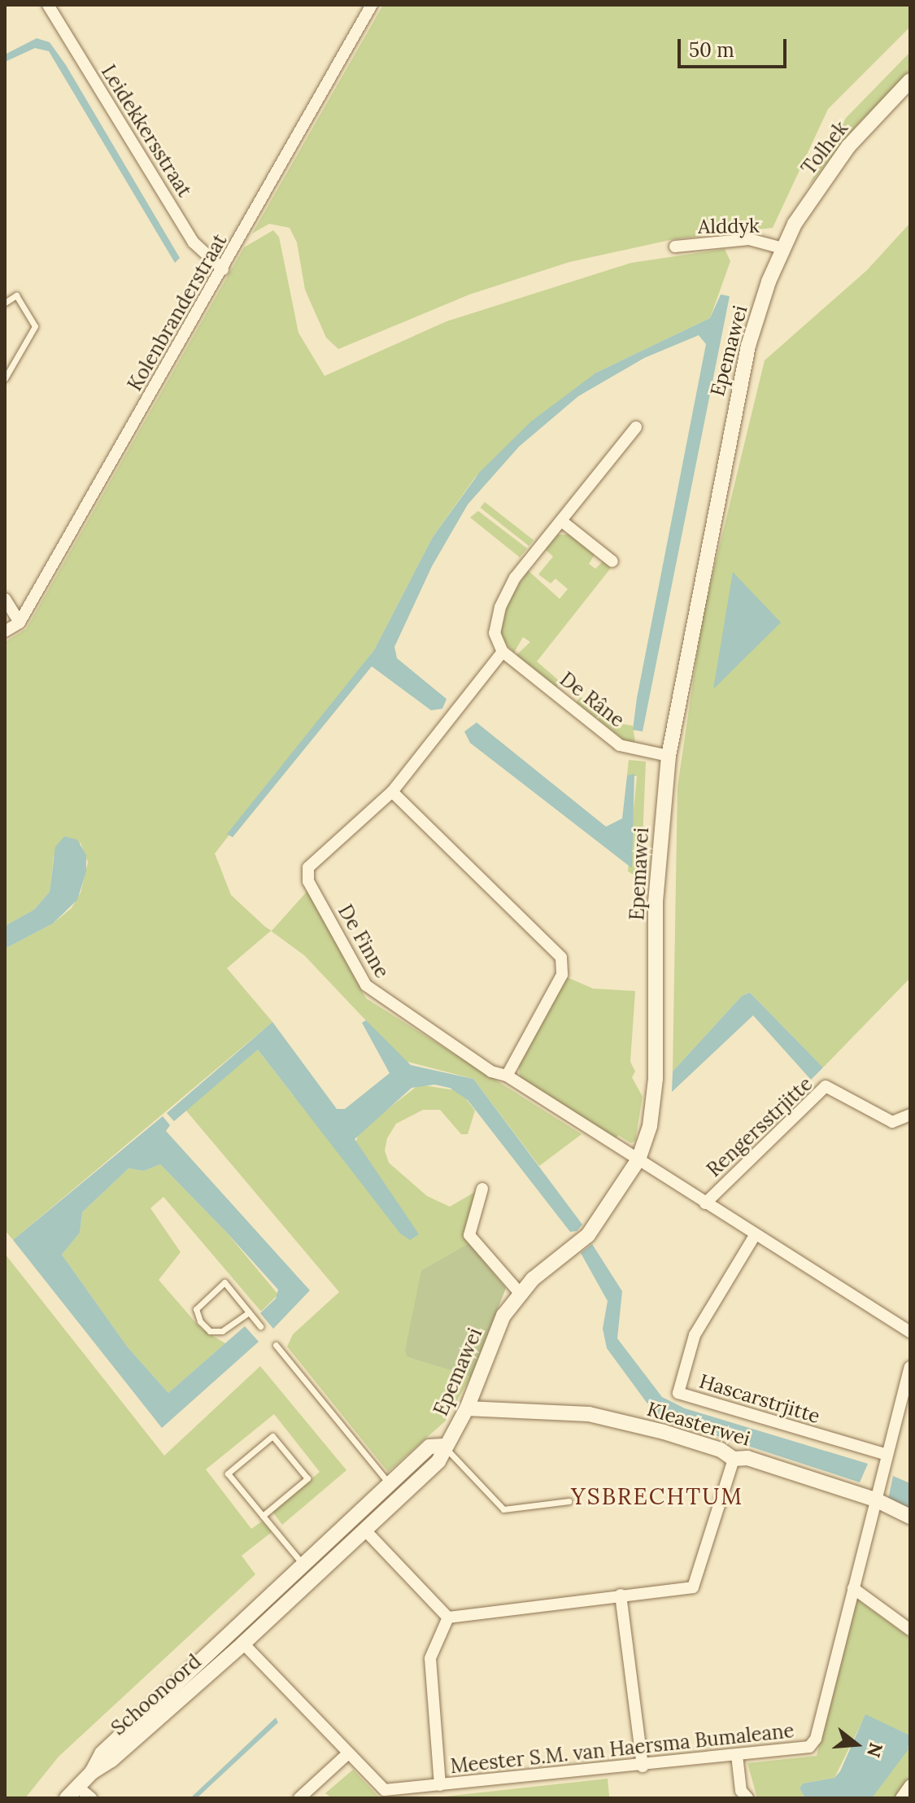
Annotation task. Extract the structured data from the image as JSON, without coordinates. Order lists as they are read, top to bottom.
{
  "streets": {
    "street": [
      "Leidekkersstraat",
      "Tolhek",
      "Alddyk",
      "Kolenbranderstraat",
      "Epemawei",
      "De Râne",
      "De Finne",
      "Rengersstrjitte",
      "Hascarstrjitte",
      "Kleasterwei",
      "Schoonoord",
      "Meester S.M. van Haersma Bumaleane"
    ]
  },
  "crossings": [
    ["Leidekkersstraat", "Kolenbranderstraat"],
    ["Tolhek", "Alddyk"],
    ["Tolhek", "Epemawei"],
    ["Alddyk", "Epemawei"],
    ["Epemawei", "De Râne"],
    ["Epemawei", "De Finne"],
    ["Epemawei", "Kleasterwei"],
    ["Epemawei", "Schoonoord"],
    ["Epemawei", "Meester S.M. van Haersma Bumaleane"],
    ["De Râne", "De Finne"],
    ["Kleasterwei", "Meester S.M. van Haersma Bumaleane"],
    ["Schoonoord", "Meester S.M. van Haersma Bumaleane"]
  ],
  "districts": ["YSBRECHTUM"],
  "scale_bar": "50 m",
  "north": "right"
}
